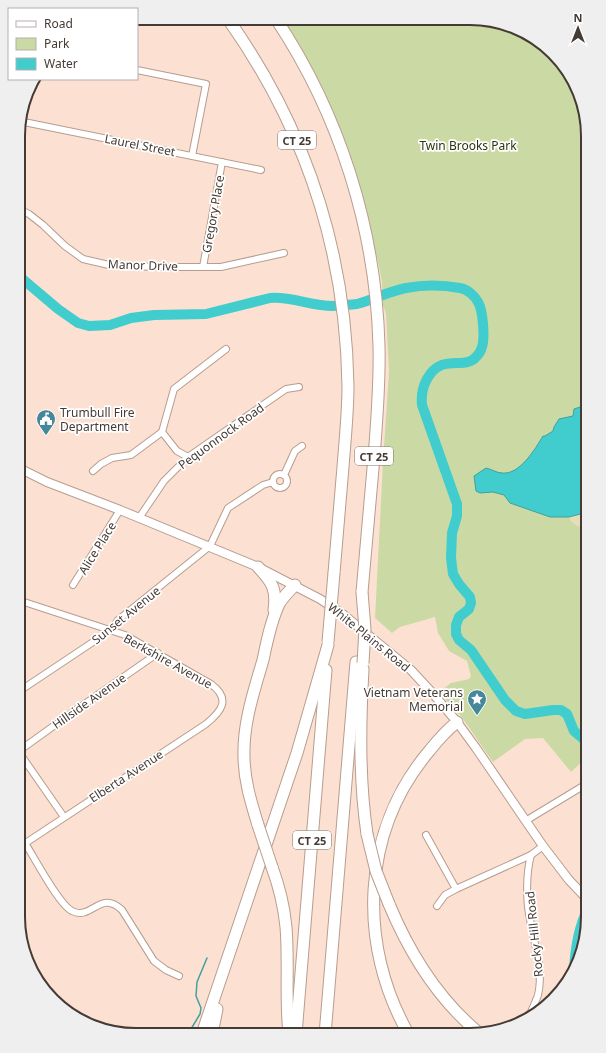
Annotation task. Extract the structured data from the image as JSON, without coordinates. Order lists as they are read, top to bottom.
{
  "streets": {
    "highway": ["CT 25"],
    "main road": ["White Plains Road"],
    "street": [
      "Laurel Street",
      "Gregory Place",
      "Manor Drive",
      "Pequonnock Road",
      "Alice Place",
      "Sunset Avenue",
      "Berkshire Avenue",
      "Hillside Avenue",
      "Elberta Avenue",
      "Rocky Hill Road"
    ]
  },
  "crossings": [
    ["Laurel Street", "Gregory Place"],
    ["Gregory Place", "Manor Drive"],
    ["Pequonnock Road", "White Plains Road"],
    ["Alice Place", "White Plains Road"],
    ["Sunset Avenue", "White Plains Road"],
    ["Sunset Avenue", "Berkshire Avenue"],
    ["Berkshire Avenue", "Hillside Avenue"],
    ["Berkshire Avenue", "Elberta Avenue"],
    ["Hillside Avenue", "Elberta Avenue"]
  ],
  "parks": ["Twin Brooks Park"],
  "places": {
    "public building": ["Trumbull Fire Department"],
    "place": ["Vietnam Veterans Memorial"]
  },
  "legend": ["Road", "Park", "Water"],
  "north": "top"
}
